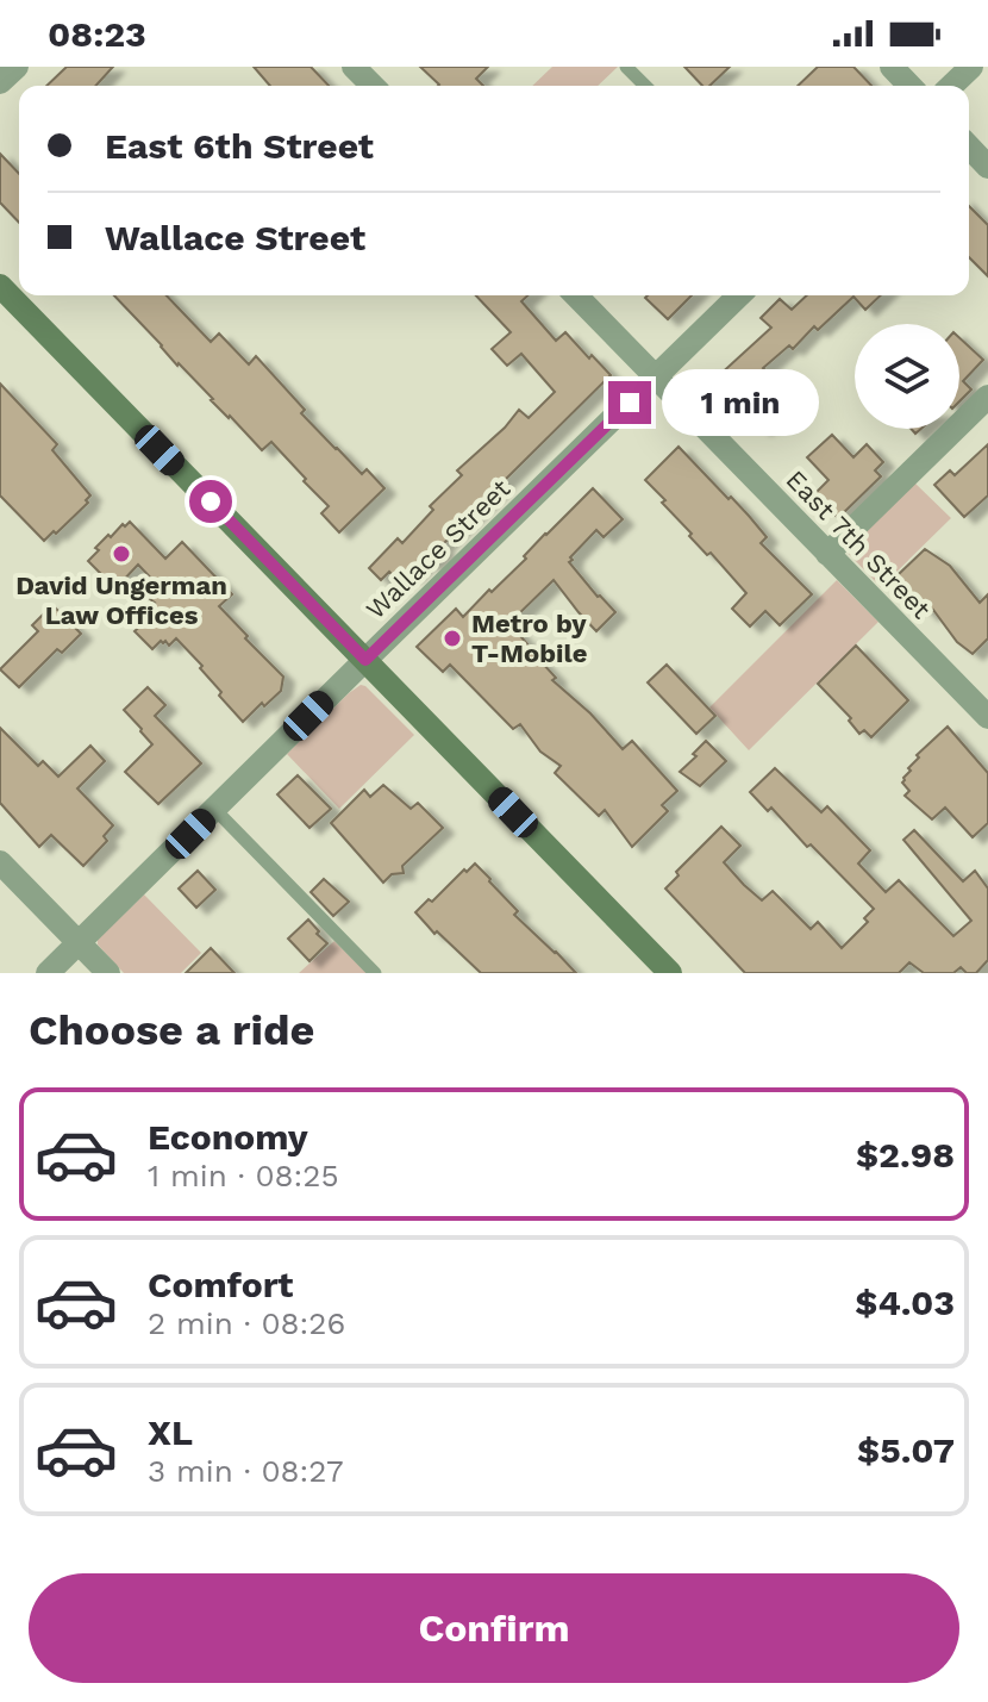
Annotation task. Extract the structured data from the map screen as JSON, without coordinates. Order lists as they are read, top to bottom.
{
  "streets": {
    "street": ["East 7th Street", "Wallace Street"]
  },
  "crossings": [
    ["East 7th Street", "Wallace Street"]
  ],
  "places": ["David Ungerman Law Offices", "Metro by T-Mobile"],
  "page": {
    "status": "08:23",
    "banner": ["East 6th Street", "Wallace Street"],
    "bubble": "1 min",
    "heading": "Choose a ride",
    "list": [
      {
        "name": "Economy",
        "note": "1 min · 08:25",
        "value": "$2.98"
      },
      {
        "name": "Comfort",
        "note": "2 min · 08:26",
        "value": "$4.03"
      },
      {
        "name": "XL",
        "note": "3 min · 08:27",
        "value": "$5.07"
      }
    ],
    "buttons": "Confirm"
  }
}
